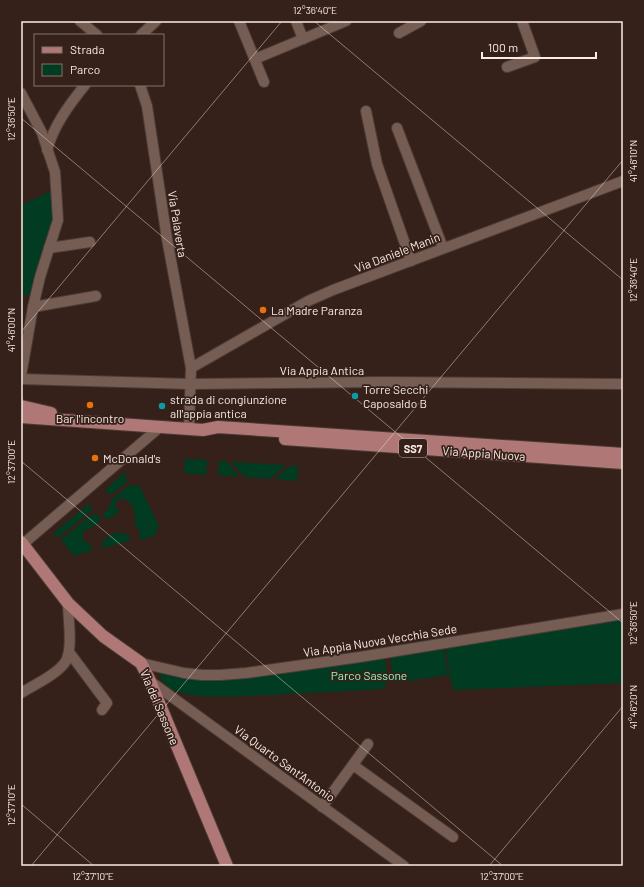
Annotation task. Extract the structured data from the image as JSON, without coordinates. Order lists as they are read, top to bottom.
{
  "streets": {
    "main road": ["SS7", "Via Appia Nuova", "Via del Sassone"],
    "street": [
      "Via Palaverta",
      "Via Daniele Manin",
      "Via Appia Antica",
      "Via Appia Nuova Vecchia Sede",
      "Via Quarto Sant'Antonio"
    ]
  },
  "crossings": [
    ["Via Palaverta", "Via Daniele Manin"],
    ["Via Palaverta", "Via Appia Antica"],
    ["Via Palaverta", "Via Appia Nuova"],
    ["Via Appia Nuova Vecchia Sede", "Via del Sassone"],
    ["Via del Sassone", "Via Quarto Sant'Antonio"]
  ],
  "parks": ["Parco Sassone"],
  "places": [
    "La Madre Paranza",
    "Torre Secchi Caposaldo B",
    "Bar l'incontro",
    "strada di congiunzione all'appia antica",
    "McDonald's"
  ],
  "legend": ["Strada", "Parco"],
  "scale_bar": "100 m",
  "coordinates": [
    "12°36'40\"E",
    "12°36'50\"E",
    "41°46'10\"N",
    "41°46'00\"N",
    "12°37'00\"E",
    "41°46'20\"N",
    "12°37'10\"E"
  ]
}
